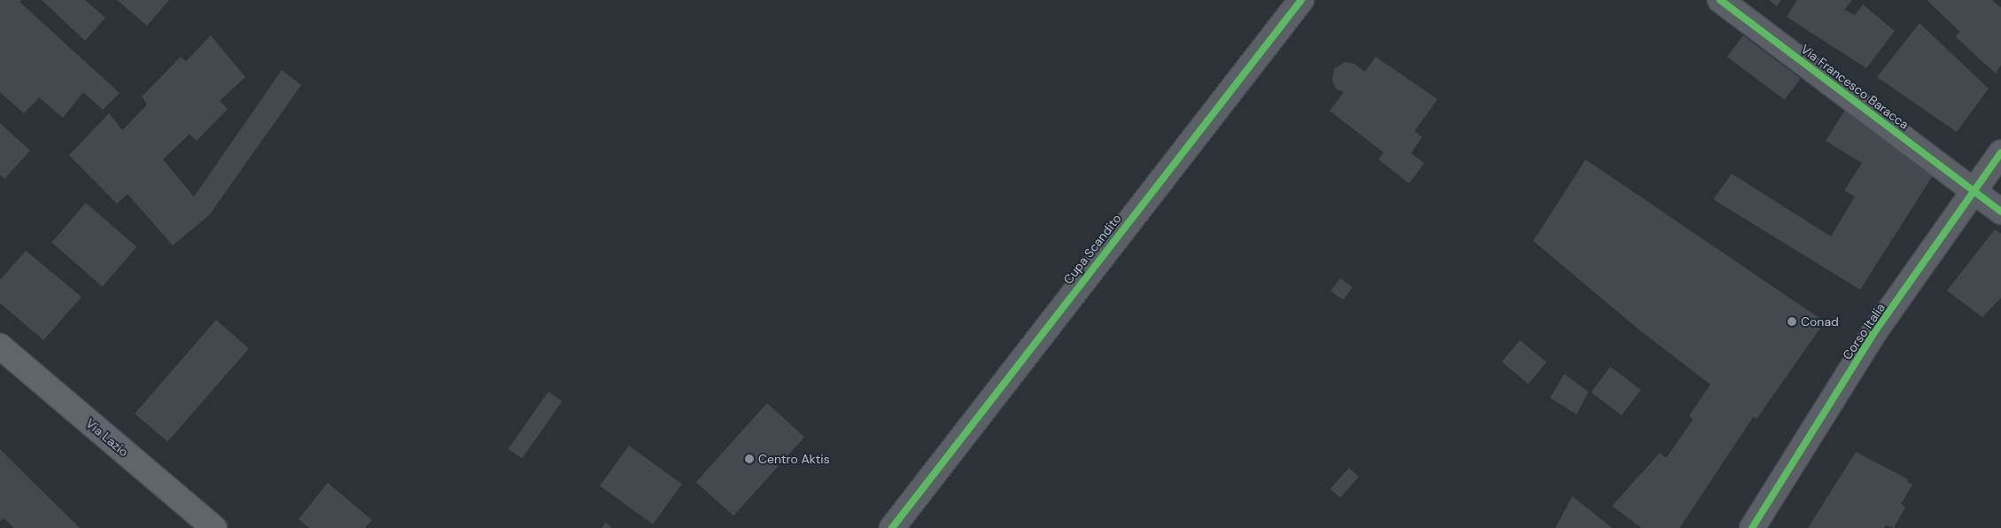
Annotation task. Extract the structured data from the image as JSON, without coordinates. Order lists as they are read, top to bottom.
{
  "streets": {
    "main road": ["Via Lazio"],
    "street": ["Via Francesco Baracca", "Cupa Scandito", "Corso Italia"]
  },
  "crossings": [
    ["Via Francesco Baracca", "Corso Italia"]
  ],
  "places": ["Conad", "Centro Aktis"]
}
